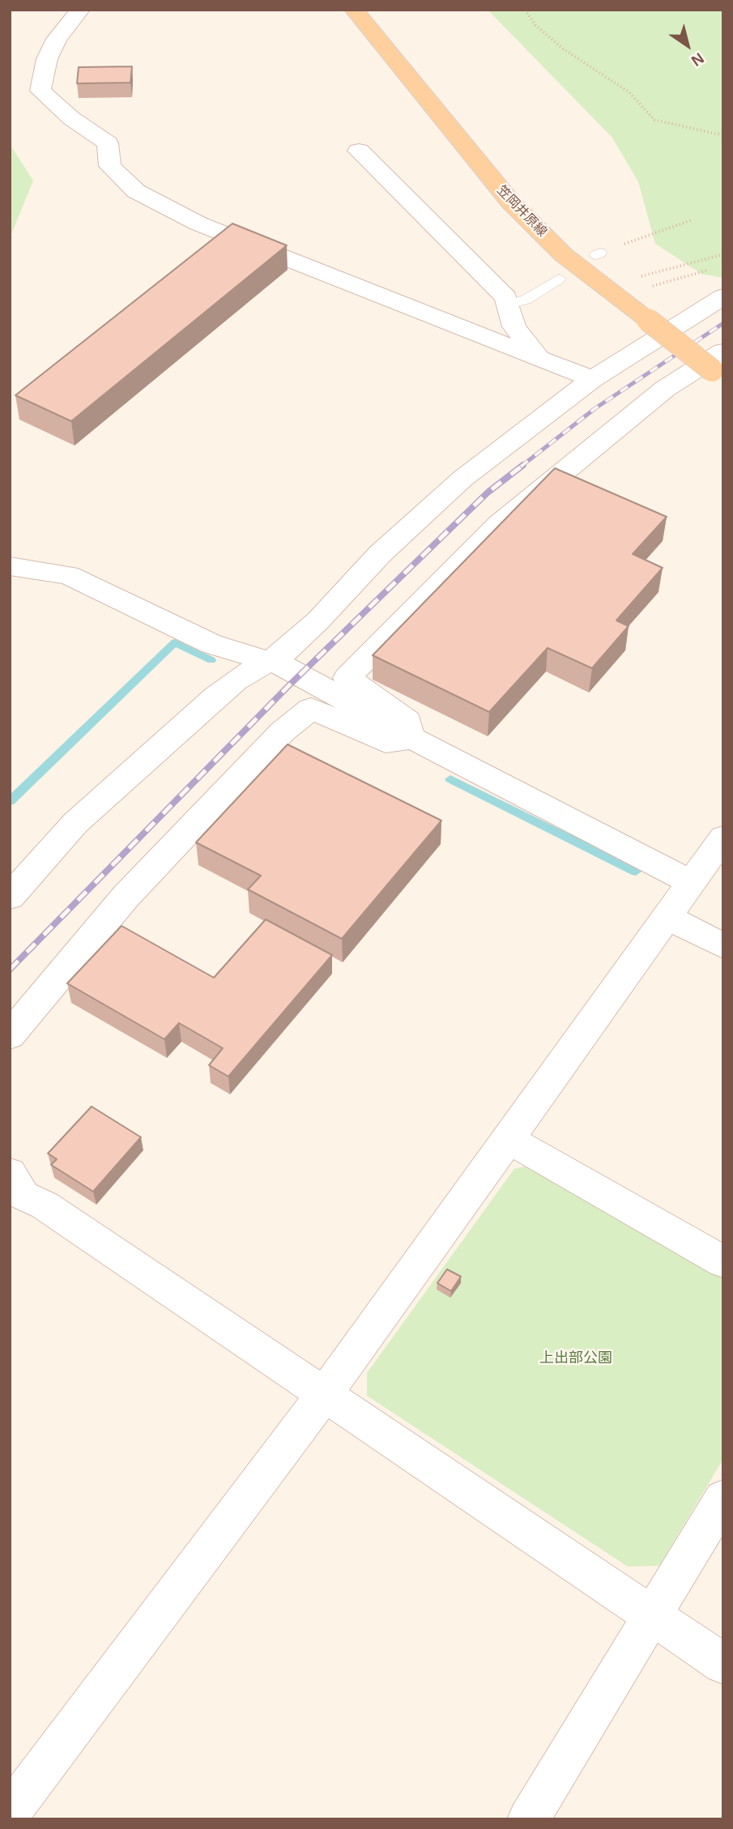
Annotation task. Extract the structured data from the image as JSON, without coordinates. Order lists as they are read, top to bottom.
{
  "streets": {
    "main road": ["笠岡井原線"]
  },
  "parks": ["上出部公園"],
  "north": "bottom right"
}
